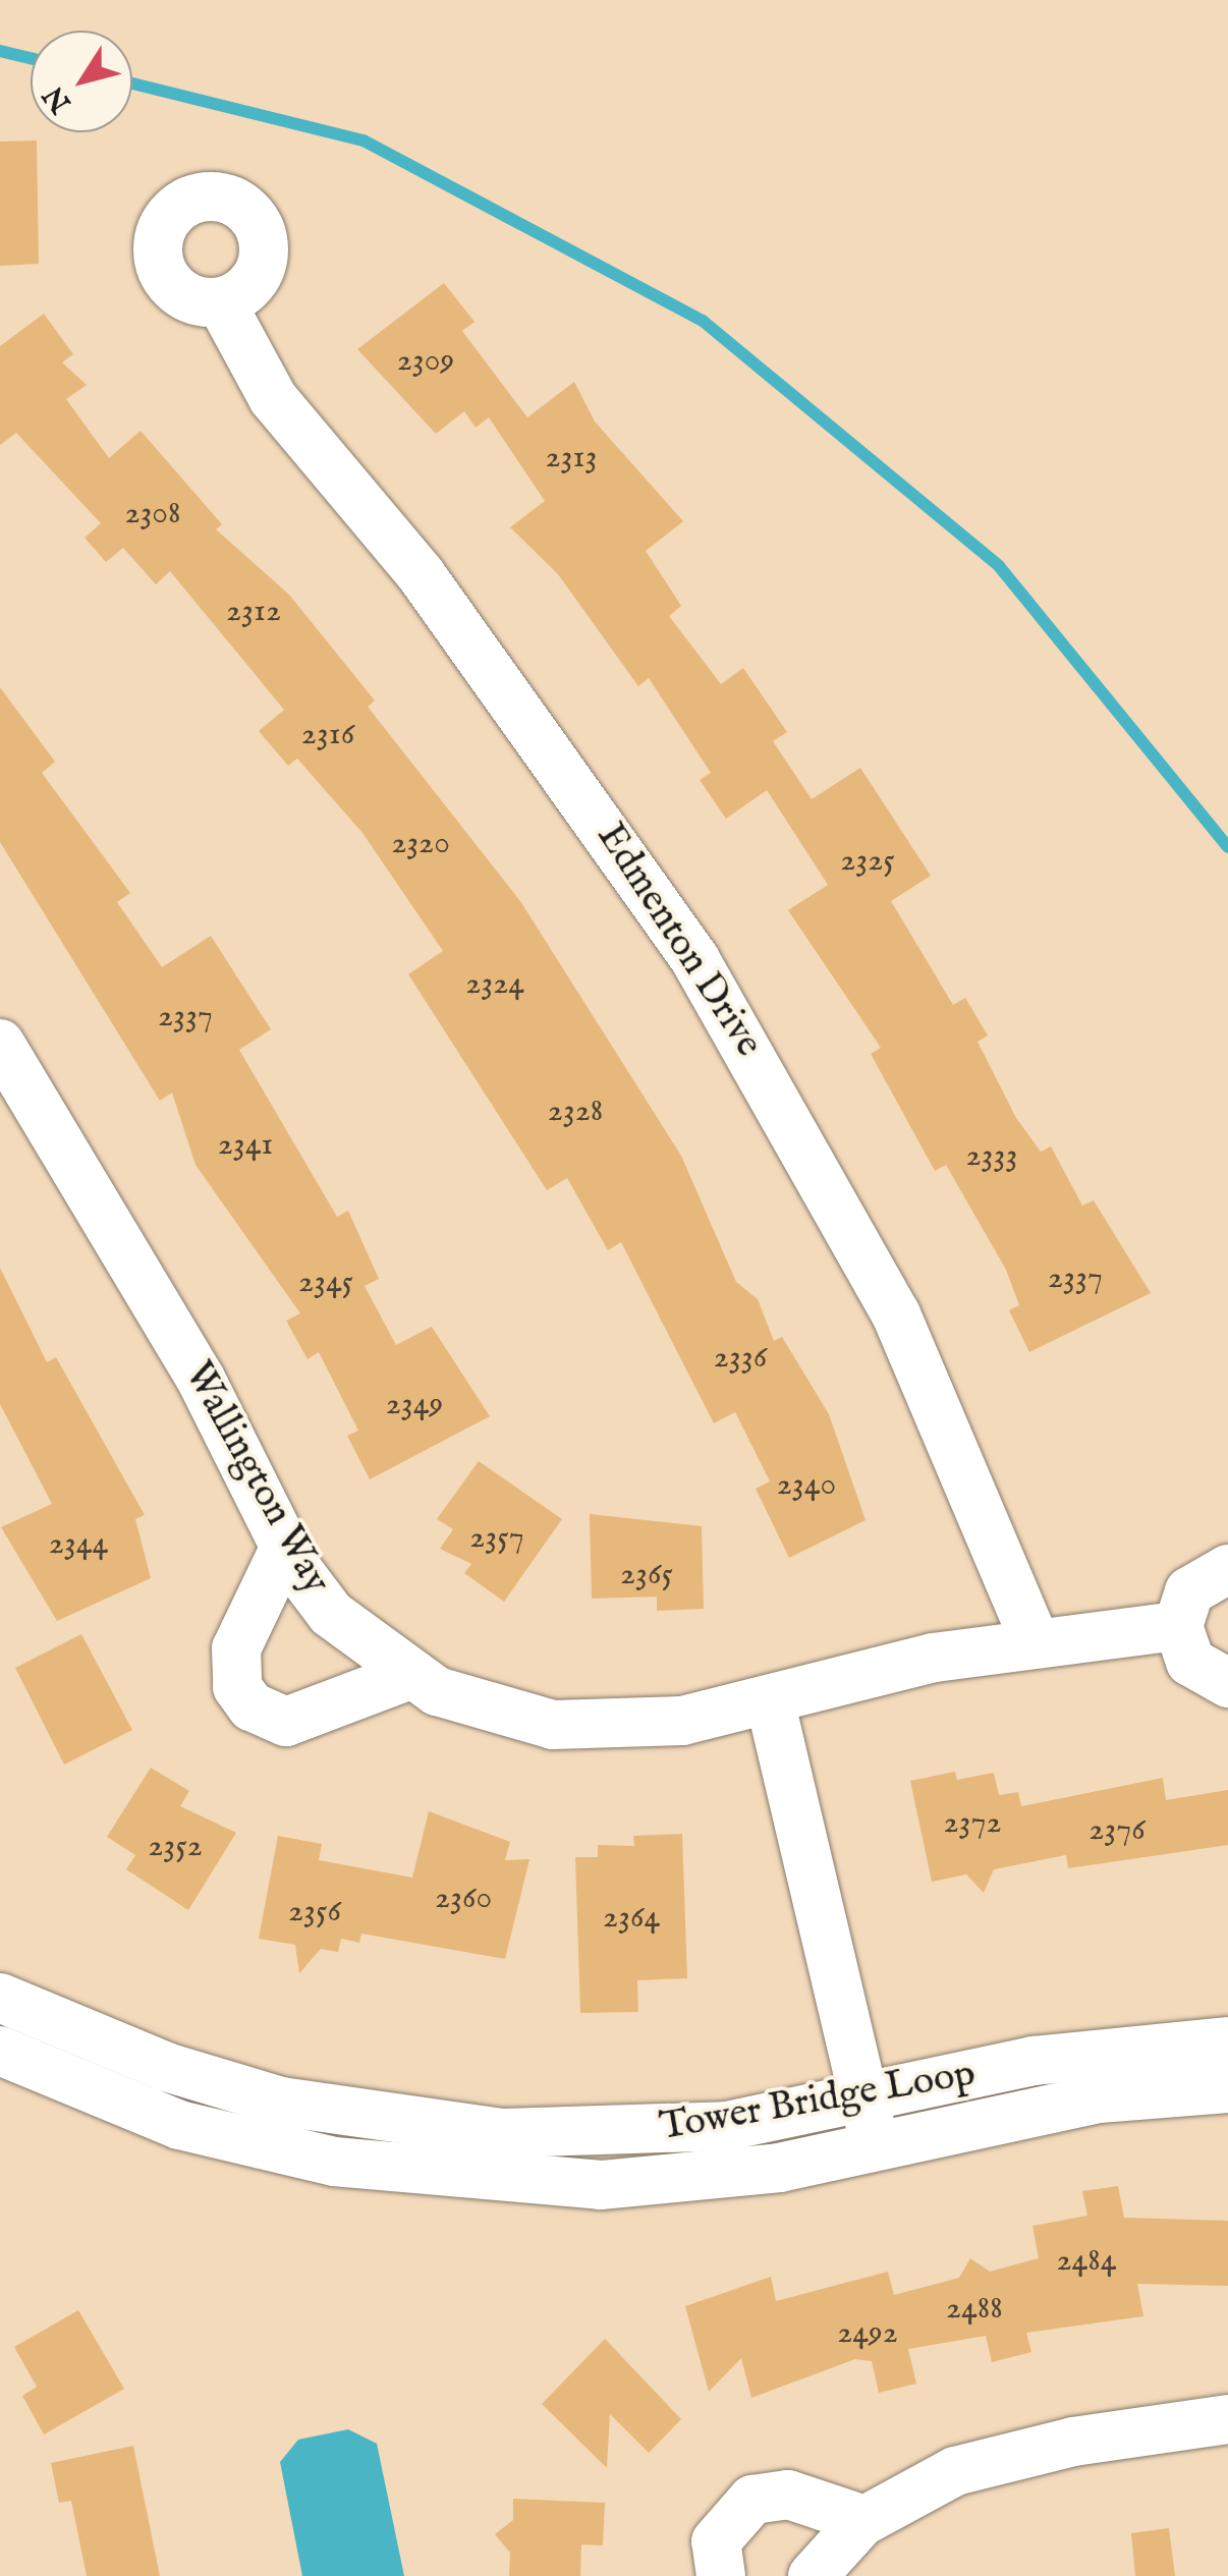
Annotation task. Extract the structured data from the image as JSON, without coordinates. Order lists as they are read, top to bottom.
{
  "streets": {
    "street": ["Edmenton Drive", "Wallington Way", "Tower Bridge Loop"]
  },
  "crossings": [
    ["Edmenton Drive", "Wallington Way"]
  ],
  "house_numbers": [
    "2309",
    "2313",
    "2308",
    "2312",
    "2316",
    "2320",
    "2325",
    "2324",
    "2337",
    "2328",
    "2341",
    "2333",
    "2337",
    "2345",
    "2336",
    "2349",
    "2340",
    "2357",
    "2344",
    "2365",
    "2372",
    "2376",
    "2352",
    "2360",
    "2356",
    "2364",
    "2484",
    "2488",
    "2492"
  ],
  "north": "bottom left"
}
